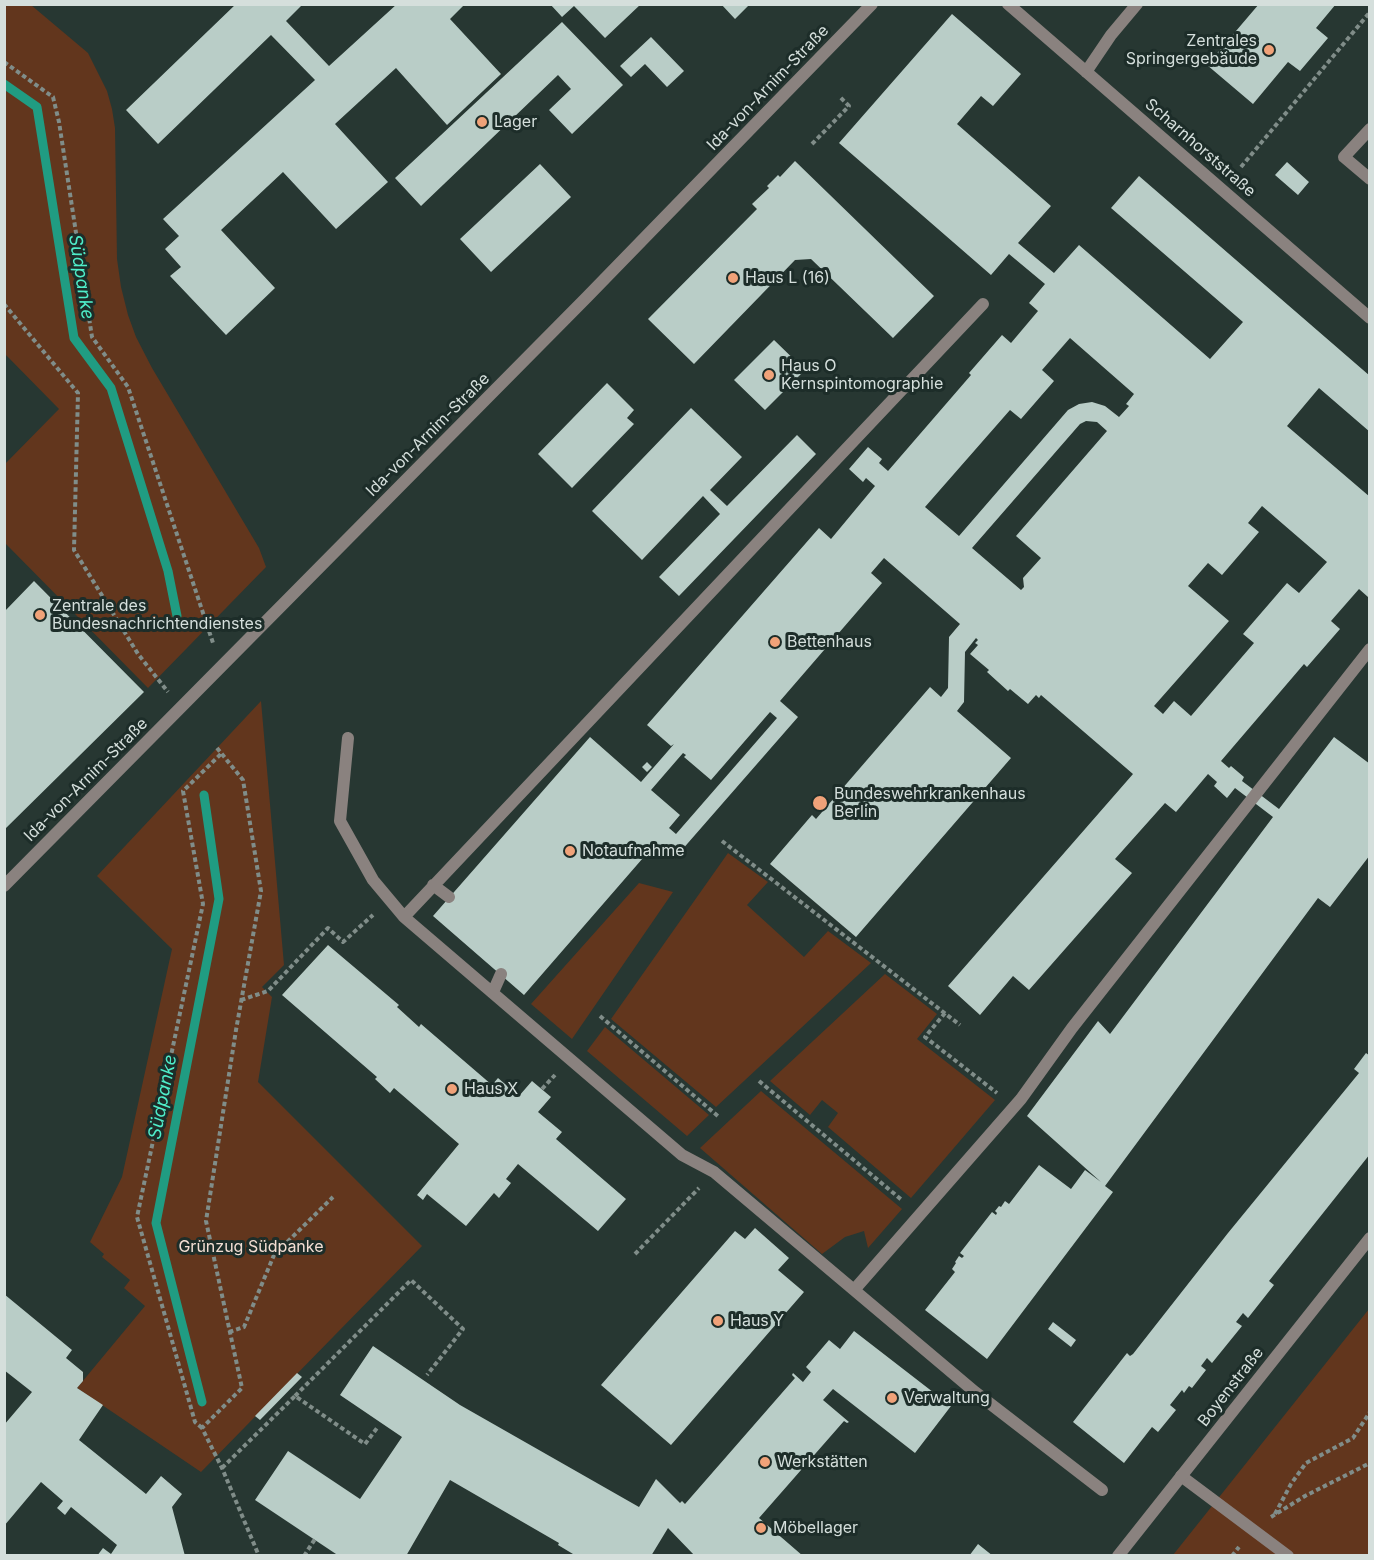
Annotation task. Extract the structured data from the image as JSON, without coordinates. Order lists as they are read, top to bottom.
{
  "streets": {
    "street": ["Ida-von-Arnim-Straße", "Scharnhorststraße", "Boyenstraße"]
  },
  "water": ["Südpanke"],
  "parks": ["Grünzug Südpanke"],
  "places": [
    "Zentrales Springergebäude",
    "Lager",
    "Haus L (16)",
    "Haus O Kernspintomographie",
    "Zentrale des Bundesnachrichtendienstes",
    "Bettenhaus",
    "Bundeswehrkrankenhaus Berlin",
    "Notaufnahme",
    "Haus X",
    "Haus Y",
    "Verwaltung",
    "Werkstätten",
    "Möbellager"
  ]
}
